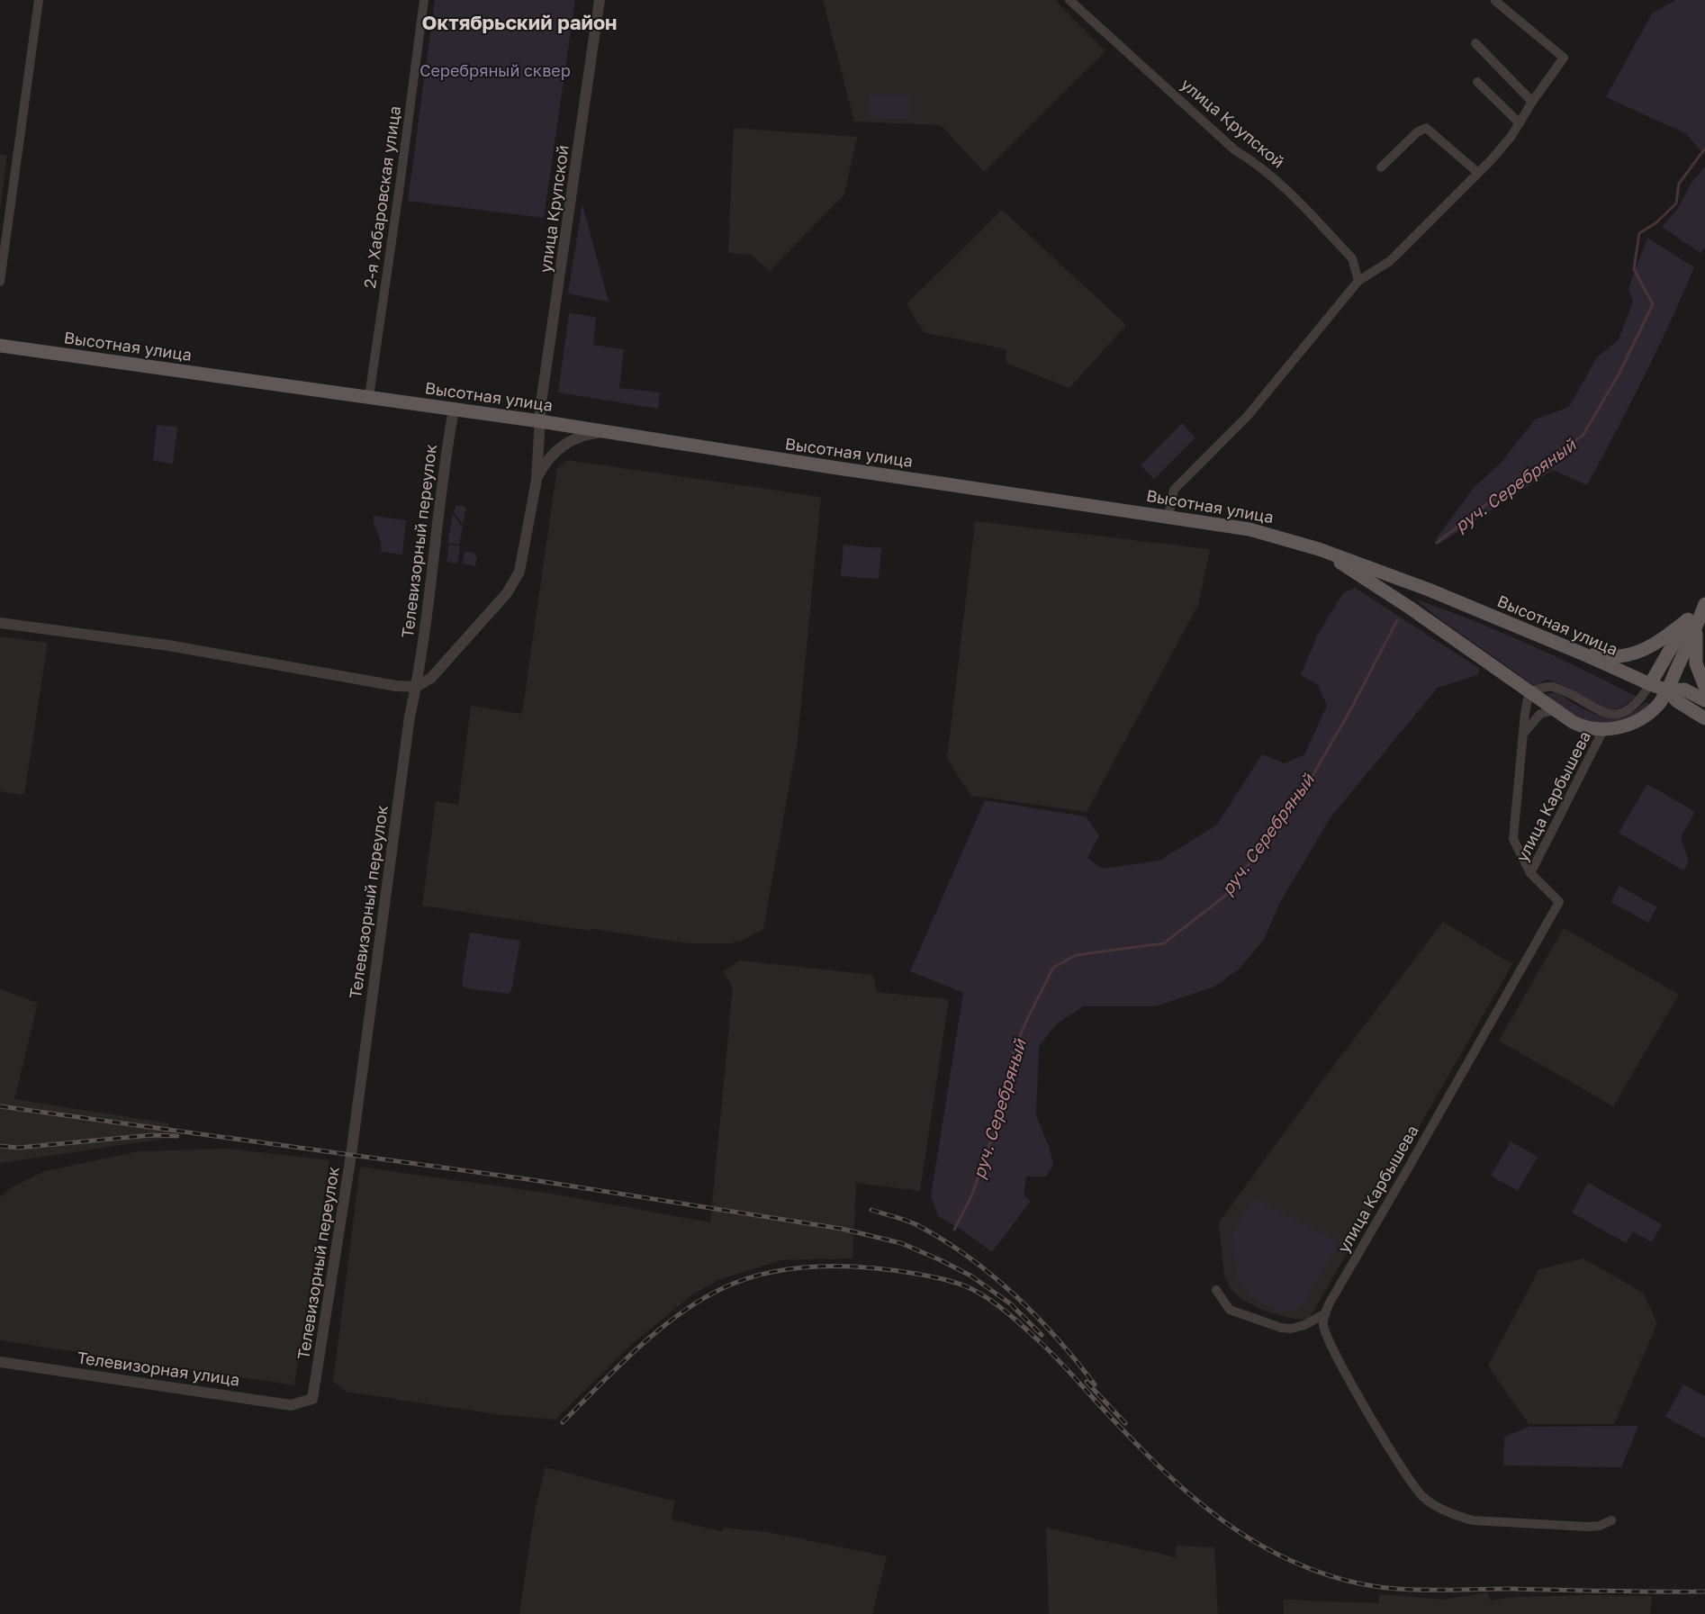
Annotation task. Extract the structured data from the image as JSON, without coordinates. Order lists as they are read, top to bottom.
{
  "streets": {
    "main road": ["Высотная улица"],
    "street": [
      "улица Крупской",
      "2-я Хабаровская улица",
      "Телевизорный переулок",
      "улица Карбышева",
      "Телевизорная улица"
    ]
  },
  "crossings": [
    ["улица Крупской", "Высотная улица"],
    ["2-я Хабаровская улица", "Высотная улица"],
    ["Высотная улица", "Телевизорный переулок"],
    ["Телевизорный переулок", "Телевизорная улица"]
  ],
  "districts": ["Октябрьский район"],
  "water": ["руч. Серебряный"],
  "parks": ["Серебряный сквер"]
}
